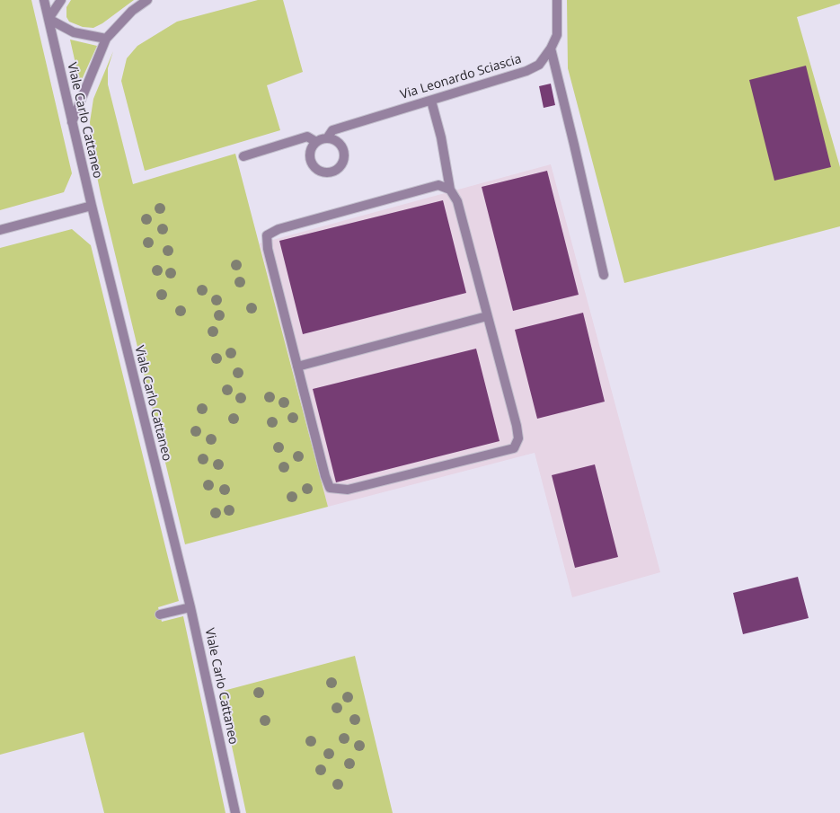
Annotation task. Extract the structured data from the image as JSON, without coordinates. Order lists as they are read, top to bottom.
{
  "streets": {
    "street": ["Via Leonardo Sciascia", "Viale Carlo Cattaneo"]
  }
}
